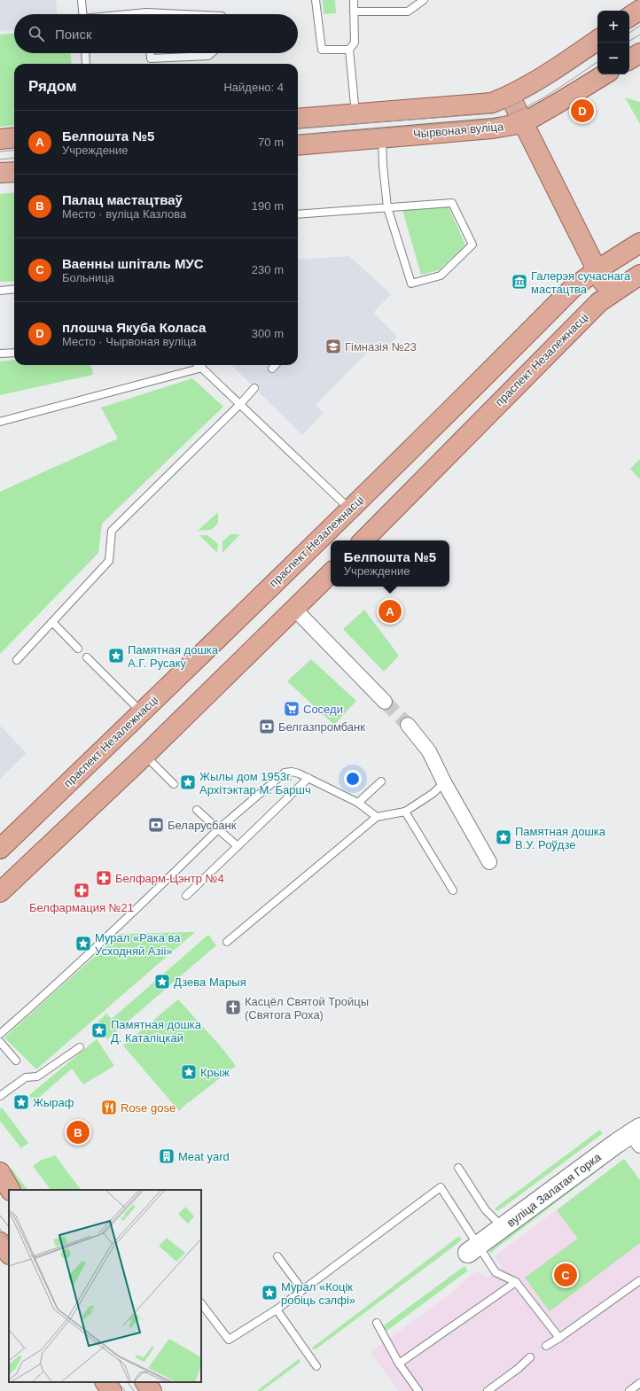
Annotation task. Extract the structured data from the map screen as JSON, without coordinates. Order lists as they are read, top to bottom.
{
  "streets": {
    "main road": ["Чырвоная вуліца", "праспект Незалежнасці"],
    "street": ["вуліца Залатая Горка"]
  },
  "places": {
    "museum": ["Галерэя сучаснага мастацтва"],
    "school or university": ["Гімназія №23"],
    "place": [
      "Памятная дошка А.Г. Русаку",
      "Жылы дом 1953г. Архітэктар М. Баршч",
      "Памятная дошка В.У. Роўдзе",
      "Мурал «Рака ва Усходняй Азіі»",
      "Дзева Марыя",
      "Памятная дошка Д. Каталіцкай",
      "Крыж",
      "Жыраф",
      "Мурал «Коцік робіць сэлфі»"
    ],
    "supermarket": ["Соседи"],
    "bank": ["Белгазпромбанк", "Беларусбанк"],
    "pharmacy": ["Белфарм-Цэнтр №4", "Белфармация №21"],
    "church": ["Касцёл Святой Тройцы (Святога Роха)"],
    "restaurant": ["Rose gose"],
    "building": ["Meat yard"]
  },
  "page": {
    "map_buttons": ["+", "−"],
    "search": "Поиск",
    "heading": ["Рядом", "Найдено: 4"],
    "pins": [
      "D",
      "A",
      "B",
      "C"
    ],
    "list": [
      {
        "mark": "A",
        "name": "Белпошта №5",
        "note": "Учреждение",
        "value": "70 m"
      },
      {
        "mark": "B",
        "name": "Палац мастацтваў",
        "note": "Место · вуліца Казлова",
        "value": "190 m"
      },
      {
        "mark": "C",
        "name": "Ваенны шпіталь МУС",
        "note": "Больница",
        "value": "230 m"
      },
      {
        "mark": "D",
        "name": "плошча Якуба Коласа",
        "note": "Место · Чырвоная вуліца",
        "value": "300 m"
      }
    ],
    "popup": ["Белпошта №5", "Учреждение"]
  }
}
